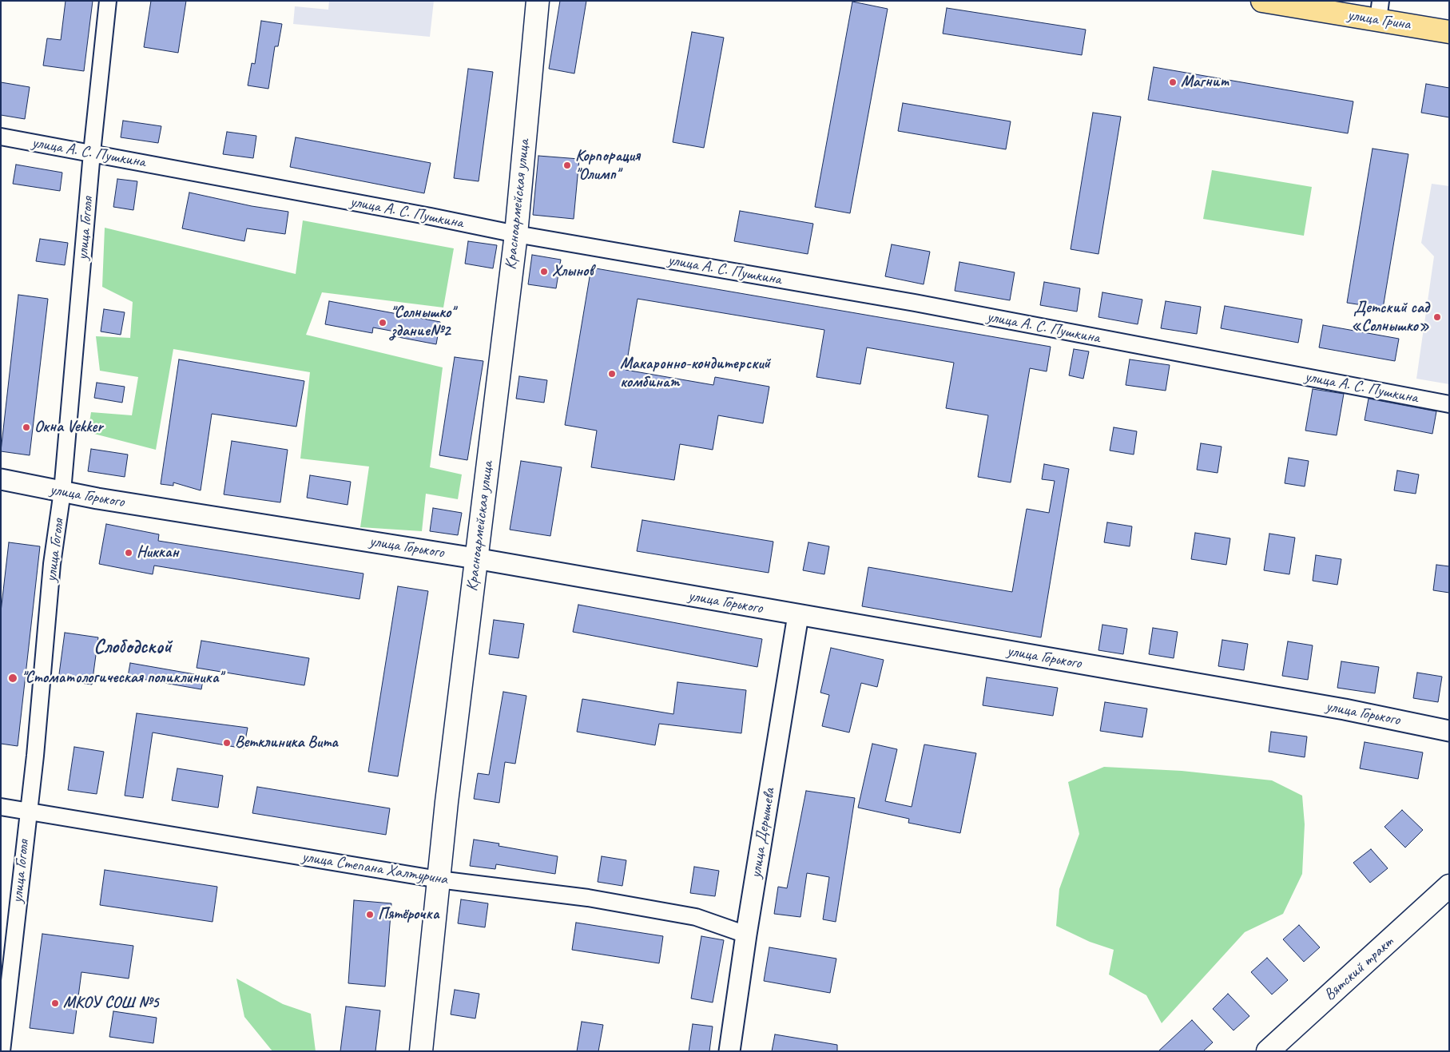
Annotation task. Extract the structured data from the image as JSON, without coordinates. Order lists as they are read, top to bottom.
{
  "streets": {
    "highway": ["улица Грина"],
    "main road": ["Красноармейская улица", "Вятский тракт"],
    "street": [
      "улица А. С. Пушкина",
      "улица Гоголя",
      "улица Горького",
      "улица Дерышева",
      "улица Степана Халтурина"
    ]
  },
  "crossings": [
    ["улица А. С. Пушкина", "Красноармейская улица"],
    ["улица А. С. Пушкина", "улица Гоголя"],
    ["Красноармейская улица", "улица Горького"],
    ["Красноармейская улица", "улица Степана Халтурина"],
    ["улица Гоголя", "улица Горького"],
    ["улица Гоголя", "улица Степана Халтурина"],
    ["улица Горького", "улица Дерышева"],
    ["улица Дерышева", "улица Степана Халтурина"]
  ],
  "districts": ["Слободской"],
  "places": [
    "Магнит",
    "Корпорация \"Олимп\"",
    "Хлынов",
    "Детский сад «Солнышко»",
    "\"Солнышко\" здание№2",
    "Макаронно-кондитерский комбинат",
    "Окна Vekker",
    "Никкан",
    "\"Стоматологическая поликлиника\"",
    "Ветклиника Вита",
    "Пятёрочка",
    "МКОУ СОШ №5"
  ]
}
